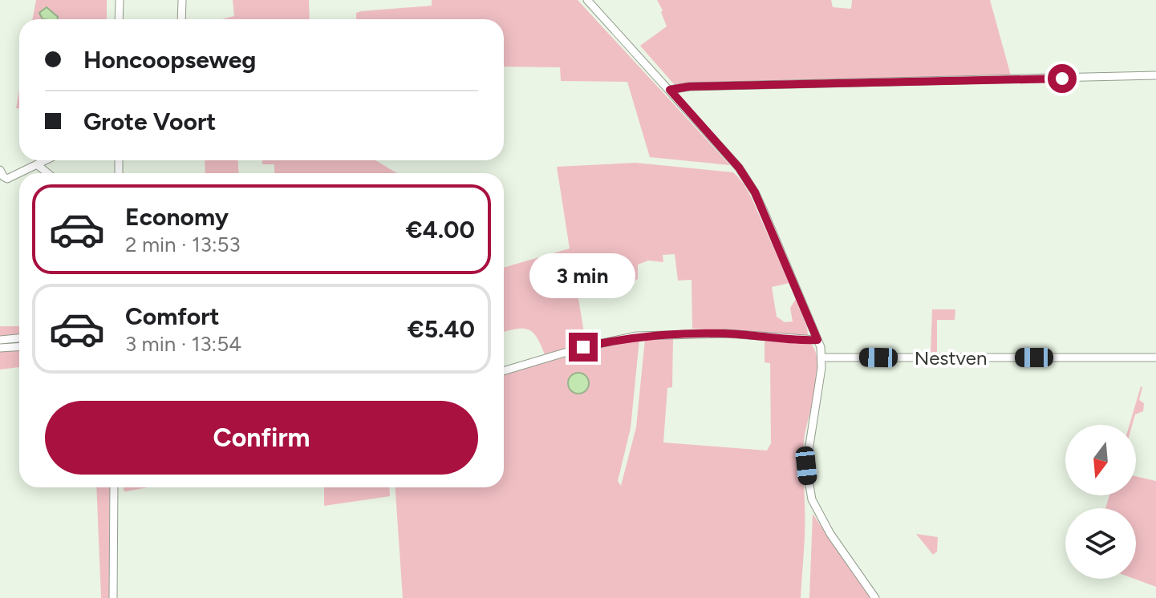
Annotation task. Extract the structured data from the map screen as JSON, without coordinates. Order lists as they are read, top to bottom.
{
  "streets": {
    "street": ["Nestven"]
  },
  "north": "bottom",
  "page": {
    "banner": ["Honcoopseweg", "Grote Voort"],
    "list": [
      {
        "name": "Economy",
        "note": "2 min · 13:53",
        "value": "€4.00"
      },
      {
        "name": "Comfort",
        "note": "3 min · 13:54",
        "value": "€5.40"
      }
    ],
    "bubble": "3 min",
    "buttons": "Confirm"
  }
}
